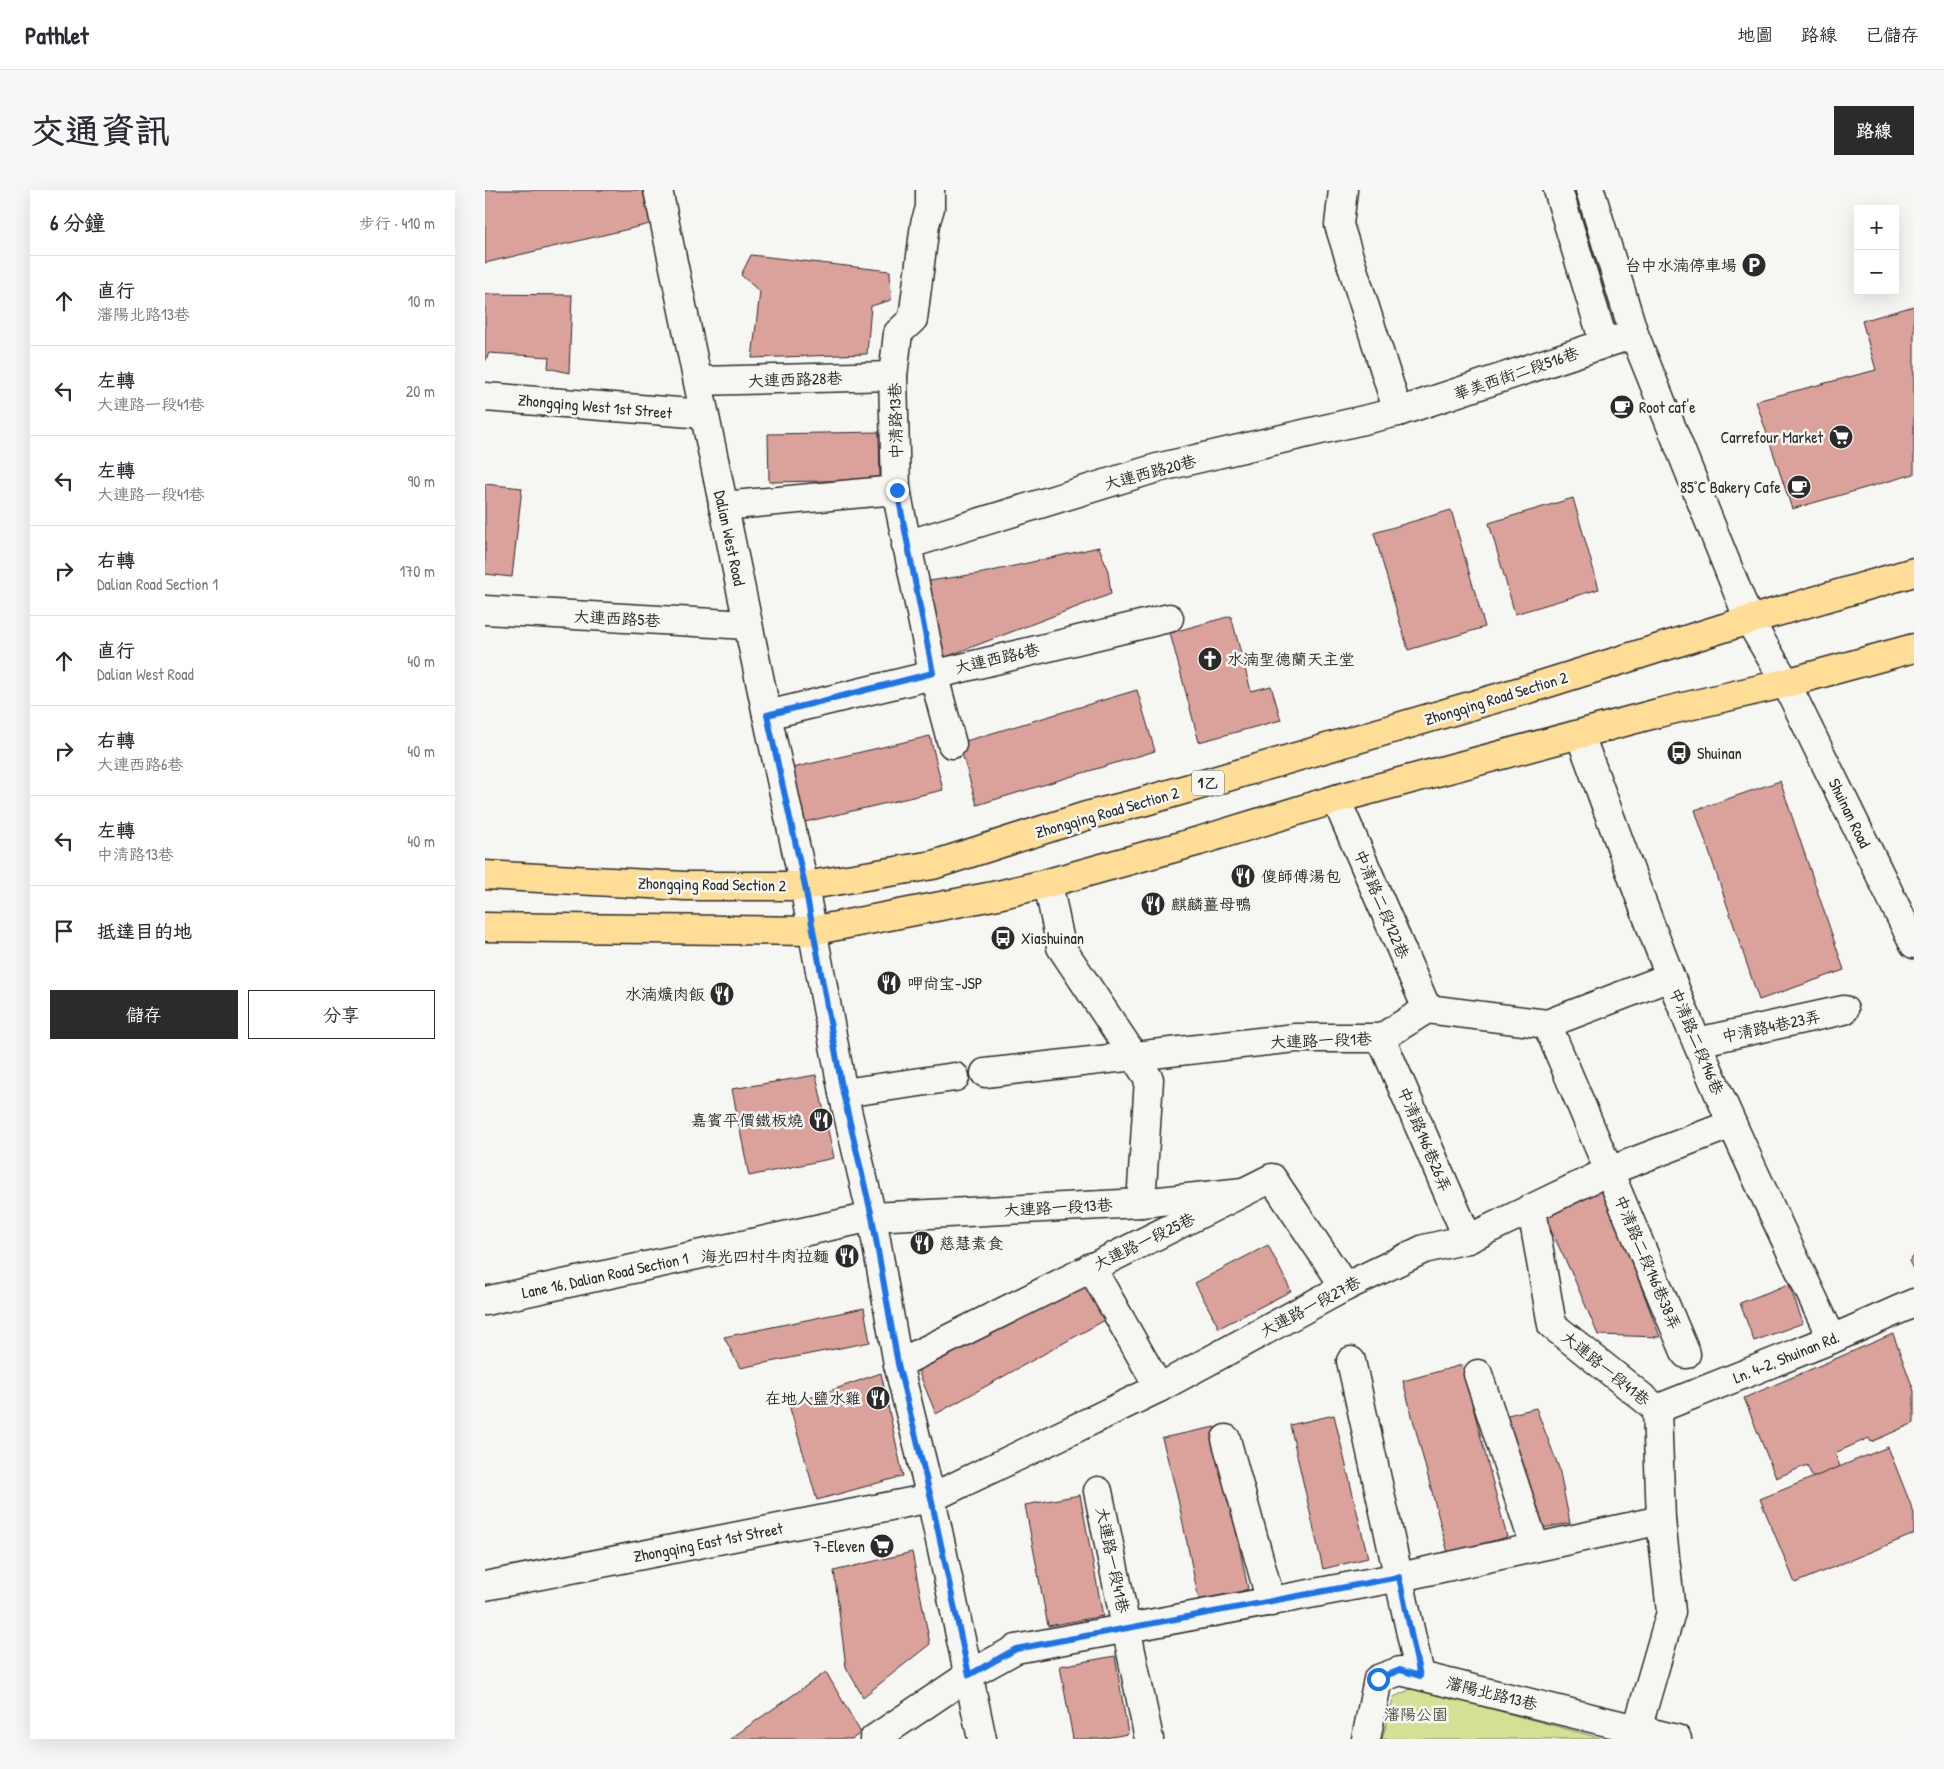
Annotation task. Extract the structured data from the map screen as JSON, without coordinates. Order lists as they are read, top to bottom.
{
  "streets": {
    "main road": ["Zhongqing Road Section 2", "1乙"],
    "street": [
      "華美西街二段516巷",
      "大連西路28巷",
      "Zhongqing West 1st Street",
      "中清路13巷",
      "大連西路20巷",
      "Dalian West Road",
      "大連西路5巷",
      "大連西路6巷",
      "Shuinan Road",
      "中清路二段122巷",
      "中清路4巷23弄",
      "大連路一段1巷",
      "中清路二段146巷",
      "中清路146巷26弄",
      "大連路一段13巷",
      "大連路一段25巷",
      "中清路二段146巷38弄",
      "Lane 16, Dalian Road Section 1",
      "大連路一段27巷",
      "Ln. 4-2, Shuinan Rd.",
      "大連路一段41巷",
      "Zhongqing East 1st Street",
      "瀋陽北路13巷"
    ]
  },
  "crossings": [
    ["華美西街二段516巷", "大連西路20巷"],
    ["華美西街二段516巷", "Shuinan Road"],
    ["大連西路28巷", "中清路13巷"],
    ["大連西路28巷", "Dalian West Road"],
    ["Zhongqing West 1st Street", "Dalian West Road"],
    ["中清路13巷", "大連西路20巷"],
    ["中清路13巷", "大連西路6巷"],
    ["Dalian West Road", "大連西路5巷"],
    ["Dalian West Road", "大連西路6巷"],
    ["Dalian West Road", "Zhongqing Road Section 2"],
    ["Dalian West Road", "大連路一段13巷"],
    ["Dalian West Road", "大連路一段25巷"],
    ["Dalian West Road", "Lane 16, Dalian Road Section 1"],
    ["Dalian West Road", "大連路一段27巷"],
    ["Dalian West Road", "大連路一段41巷"],
    ["Dalian West Road", "Zhongqing East 1st Street"],
    ["Zhongqing Road Section 2", "Shuinan Road"],
    ["中清路二段122巷", "大連路一段1巷"],
    ["中清路4巷23弄", "中清路二段146巷"],
    ["大連路一段1巷", "中清路146巷26弄"],
    ["中清路二段146巷", "Ln. 4-2, Shuinan Rd."],
    ["中清路146巷26弄", "大連路一段27巷"],
    ["大連路一段13巷", "大連路一段25巷"],
    ["大連路一段13巷", "Lane 16, Dalian Road Section 1"],
    ["大連路一段25巷", "大連路一段27巷"],
    ["大連路一段27巷", "Zhongqing East 1st Street"],
    ["Ln. 4-2, Shuinan Rd.", "大連路一段41巷"]
  ],
  "parks": ["瀋陽公園"],
  "places": {
    "parking": ["台中水湳停車場"],
    "cafe": ["Root caf'e", "85°C Bakery Cafe"],
    "supermarket": ["Carrefour Market", "7-Eleven"],
    "church": ["水湳聖德蘭天主堂"],
    "bus stop": ["Shuinan", "Xiashuinan"],
    "restaurant": [
      "傻師傅湯包",
      "麒麟薑母鴨",
      "呷尚宝-JSP",
      "水湳爌肉飯",
      "嘉賓平價鐵板燒",
      "慈慧素食",
      "海光四村牛肉拉麵",
      "在地人鹽水雞"
    ]
  },
  "page": {
    "header": "Pathlet",
    "nav": ["地圖", "路線", "已儲存"],
    "buttons": [
      "路線",
      ["儲存", "分享"]
    ],
    "title": "交通資訊",
    "heading": ["6 分鐘", "步行 · 410 m"],
    "map_buttons": ["+", "−"],
    "list": [
      ["直行", "瀋陽北路13巷", "10 m"],
      ["左轉", "大連路一段41巷", "20 m"],
      ["左轉", "大連路一段41巷", "90 m"],
      ["右轉", "Dalian Road Section 1", "170 m"],
      ["直行", "Dalian West Road", "40 m"],
      ["右轉", "大連西路6巷", "40 m"],
      ["左轉", "中清路13巷", "40 m"],
      "抵達目的地"
    ]
  }
}
